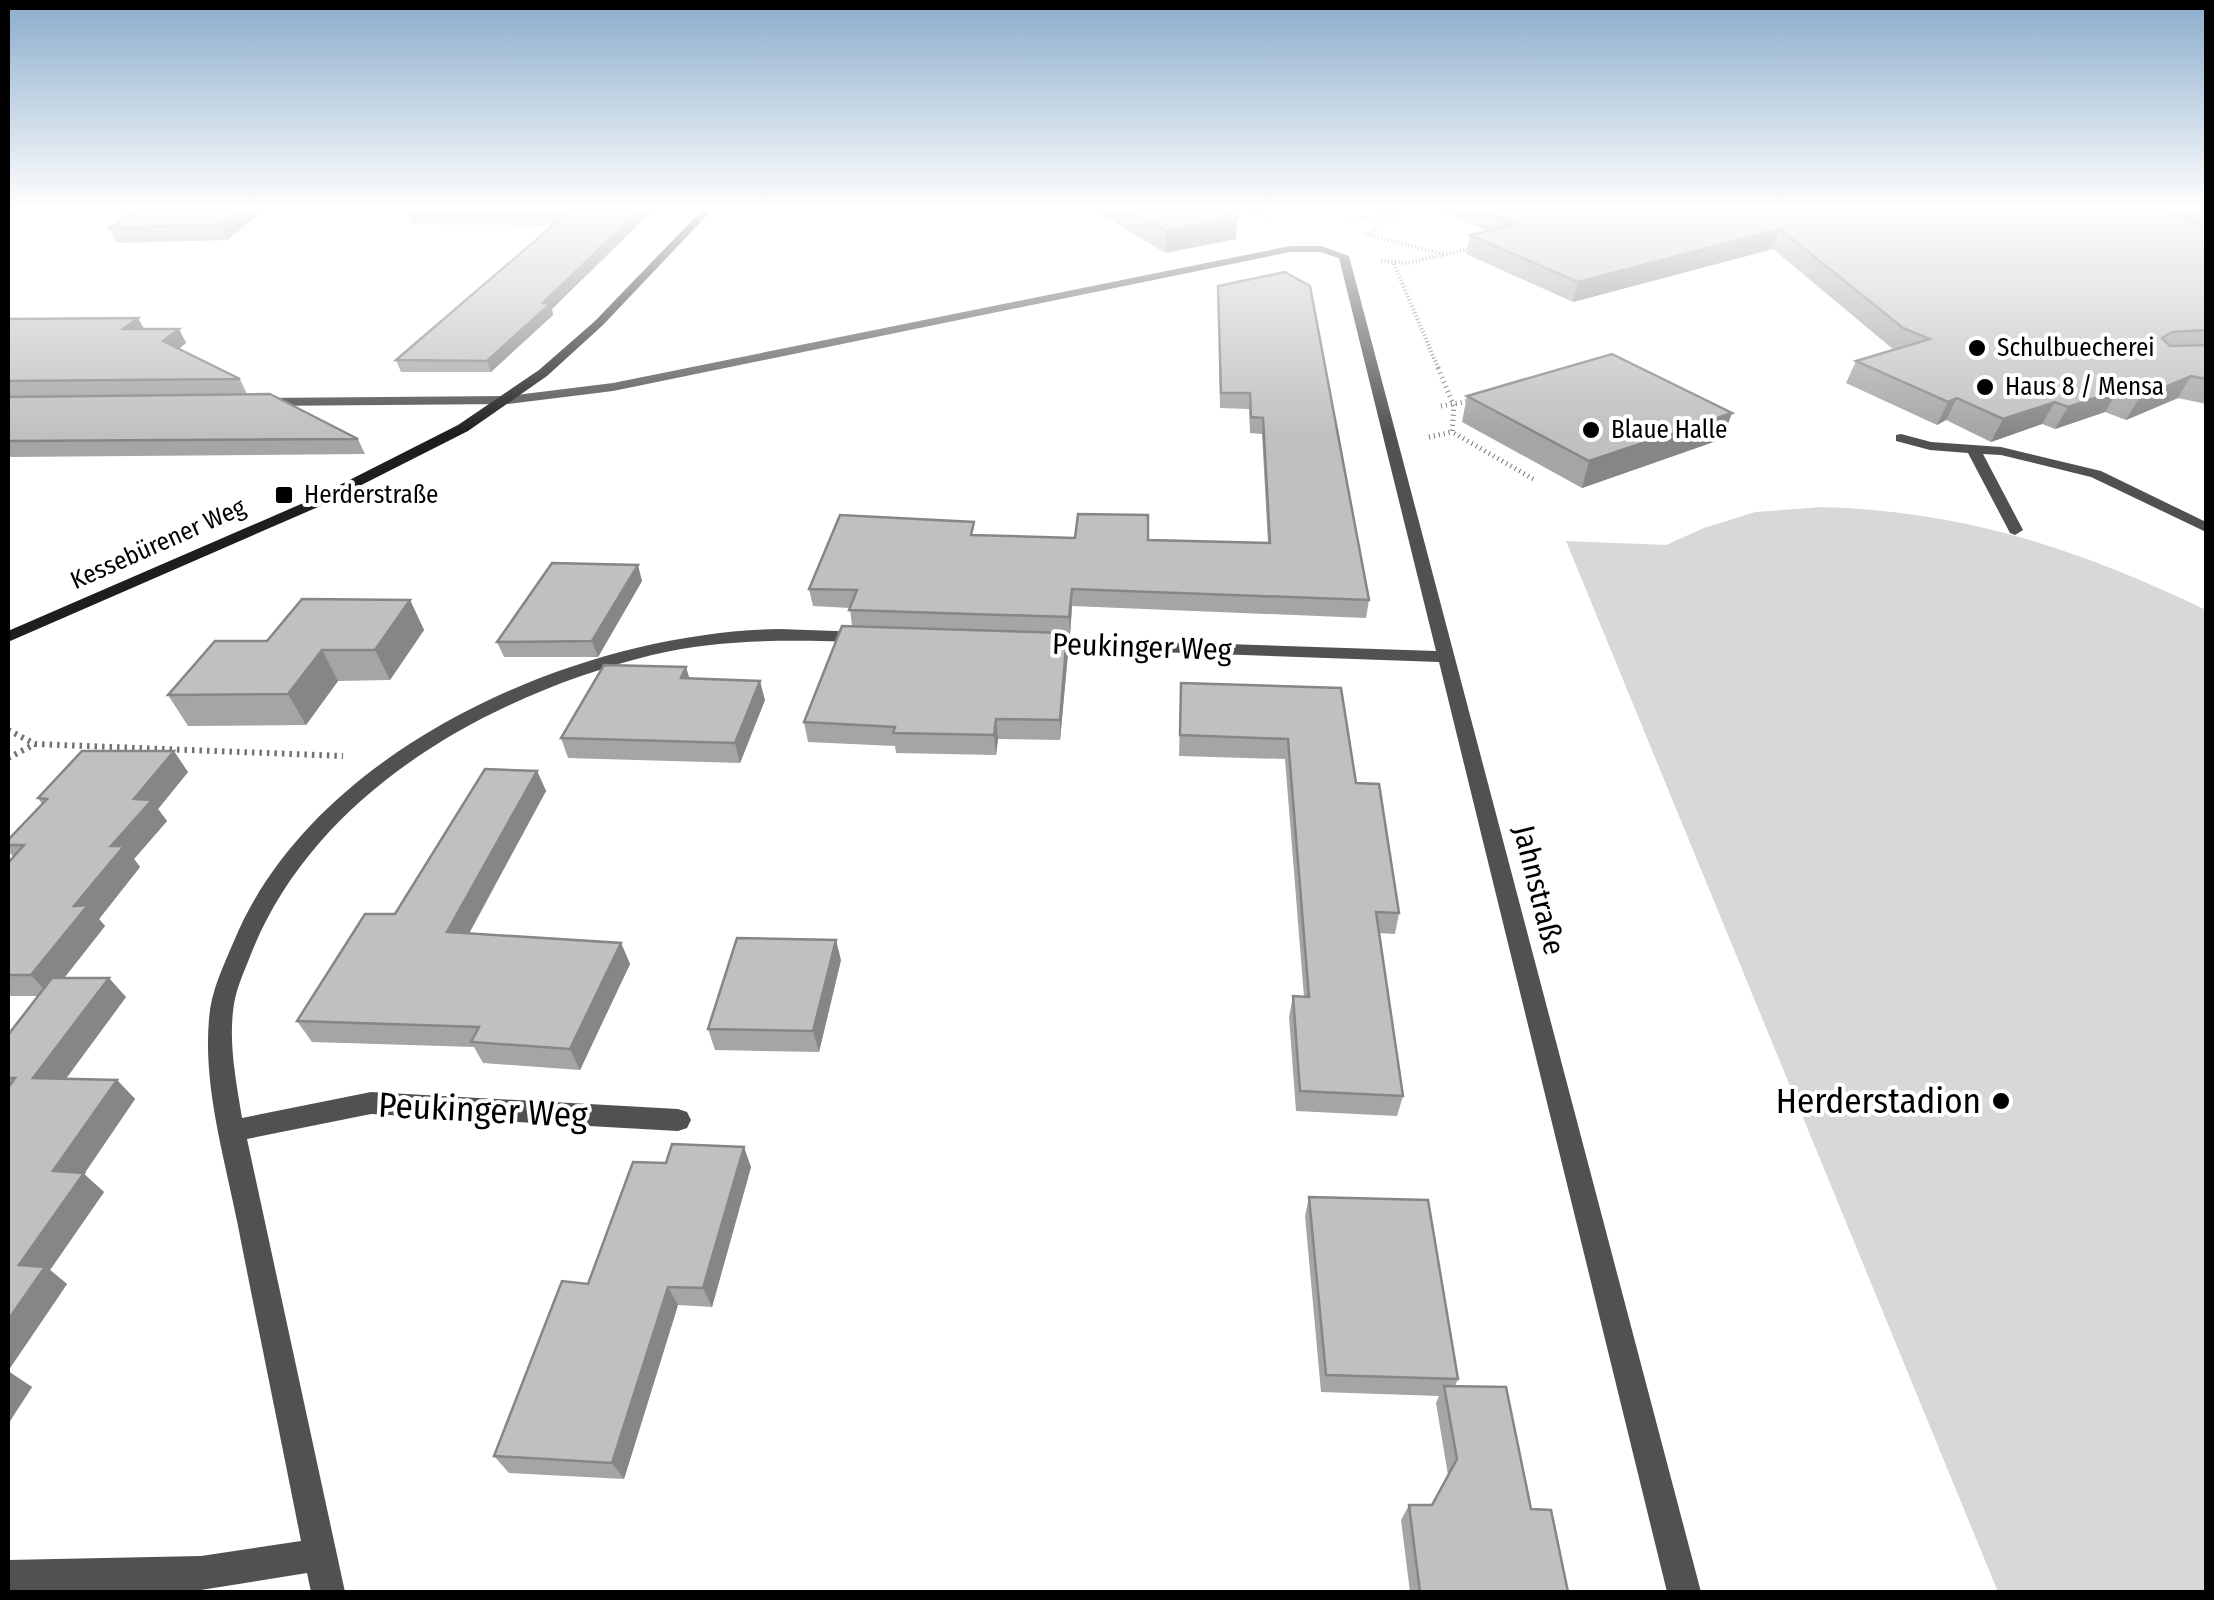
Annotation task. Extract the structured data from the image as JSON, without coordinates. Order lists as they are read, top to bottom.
{
  "streets": {
    "main road": ["Kessebürener Weg"],
    "street": ["Peukinger Weg", "Jahnstraße"]
  },
  "crossings": [
    ["Kessebürener Weg", "Jahnstraße"],
    ["Peukinger Weg", "Jahnstraße"]
  ],
  "places": {
    "other": [
      "Schulbuecherei",
      "Haus 8 / Mensa",
      "Blaue Halle",
      "Herderstadion"
    ],
    "transit": ["Herderstraße"]
  }
}
